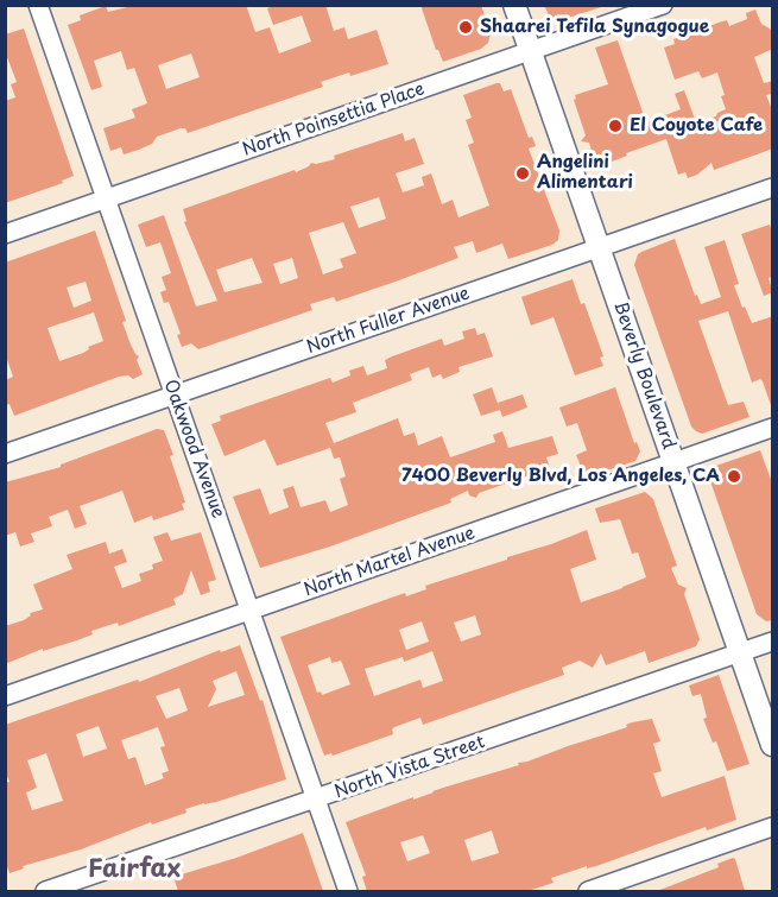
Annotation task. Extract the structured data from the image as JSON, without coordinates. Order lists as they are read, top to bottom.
{
  "streets": {
    "main road": ["Beverly Boulevard"],
    "street": [
      "North Poinsettia Place",
      "North Fuller Avenue",
      "Oakwood Avenue",
      "North Martel Avenue",
      "North Vista Street"
    ]
  },
  "crossings": [
    ["North Poinsettia Place", "Beverly Boulevard"],
    ["North Poinsettia Place", "Oakwood Avenue"],
    ["North Fuller Avenue", "Beverly Boulevard"],
    ["North Fuller Avenue", "Oakwood Avenue"],
    ["Beverly Boulevard", "North Martel Avenue"],
    ["Beverly Boulevard", "North Vista Street"],
    ["Oakwood Avenue", "North Martel Avenue"],
    ["Oakwood Avenue", "North Vista Street"]
  ],
  "districts": ["Fairfax"],
  "places": [
    "Shaarei Tefila Synagogue",
    "El Coyote Cafe",
    "Angelini Alimentari",
    "7400 Beverly Blvd, Los Angeles, CA"
  ]
}
